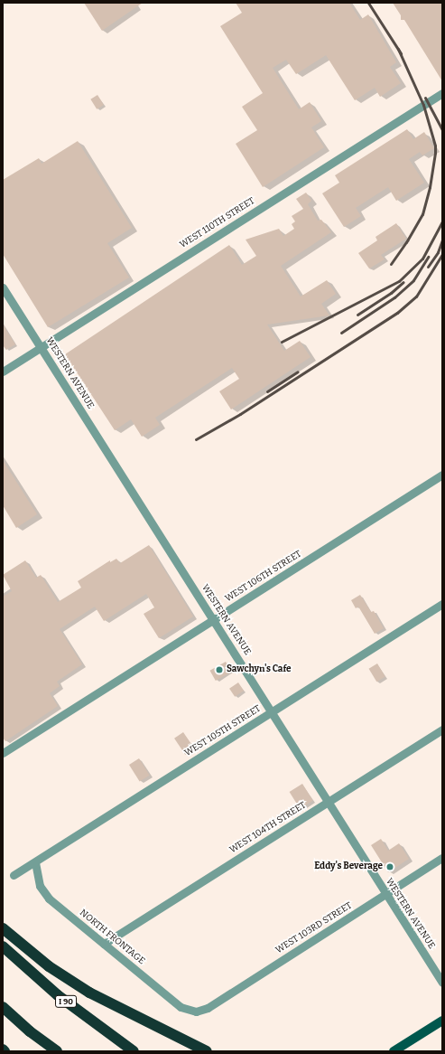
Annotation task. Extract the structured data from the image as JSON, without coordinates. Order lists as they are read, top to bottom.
{
  "streets": {
    "highway": ["I 90"],
    "street": [
      "WEST 110TH STREET",
      "WESTERN AVENUE",
      "WEST 106TH STREET",
      "WEST 105TH STREET",
      "WEST 104TH STREET",
      "WEST 103RD STREET",
      "NORTH FRONTAGE"
    ]
  },
  "crossings": [
    ["WEST 110TH STREET", "WESTERN AVENUE"],
    ["WESTERN AVENUE", "WEST 106TH STREET"],
    ["WESTERN AVENUE", "WEST 105TH STREET"],
    ["WESTERN AVENUE", "WEST 104TH STREET"],
    ["WESTERN AVENUE", "WEST 103RD STREET"],
    ["WEST 105TH STREET", "NORTH FRONTAGE"],
    ["WEST 104TH STREET", "NORTH FRONTAGE"],
    ["WEST 103RD STREET", "NORTH FRONTAGE"]
  ],
  "places": ["Sawchyn's Cafe", "Eddy's Beverage"]
}
